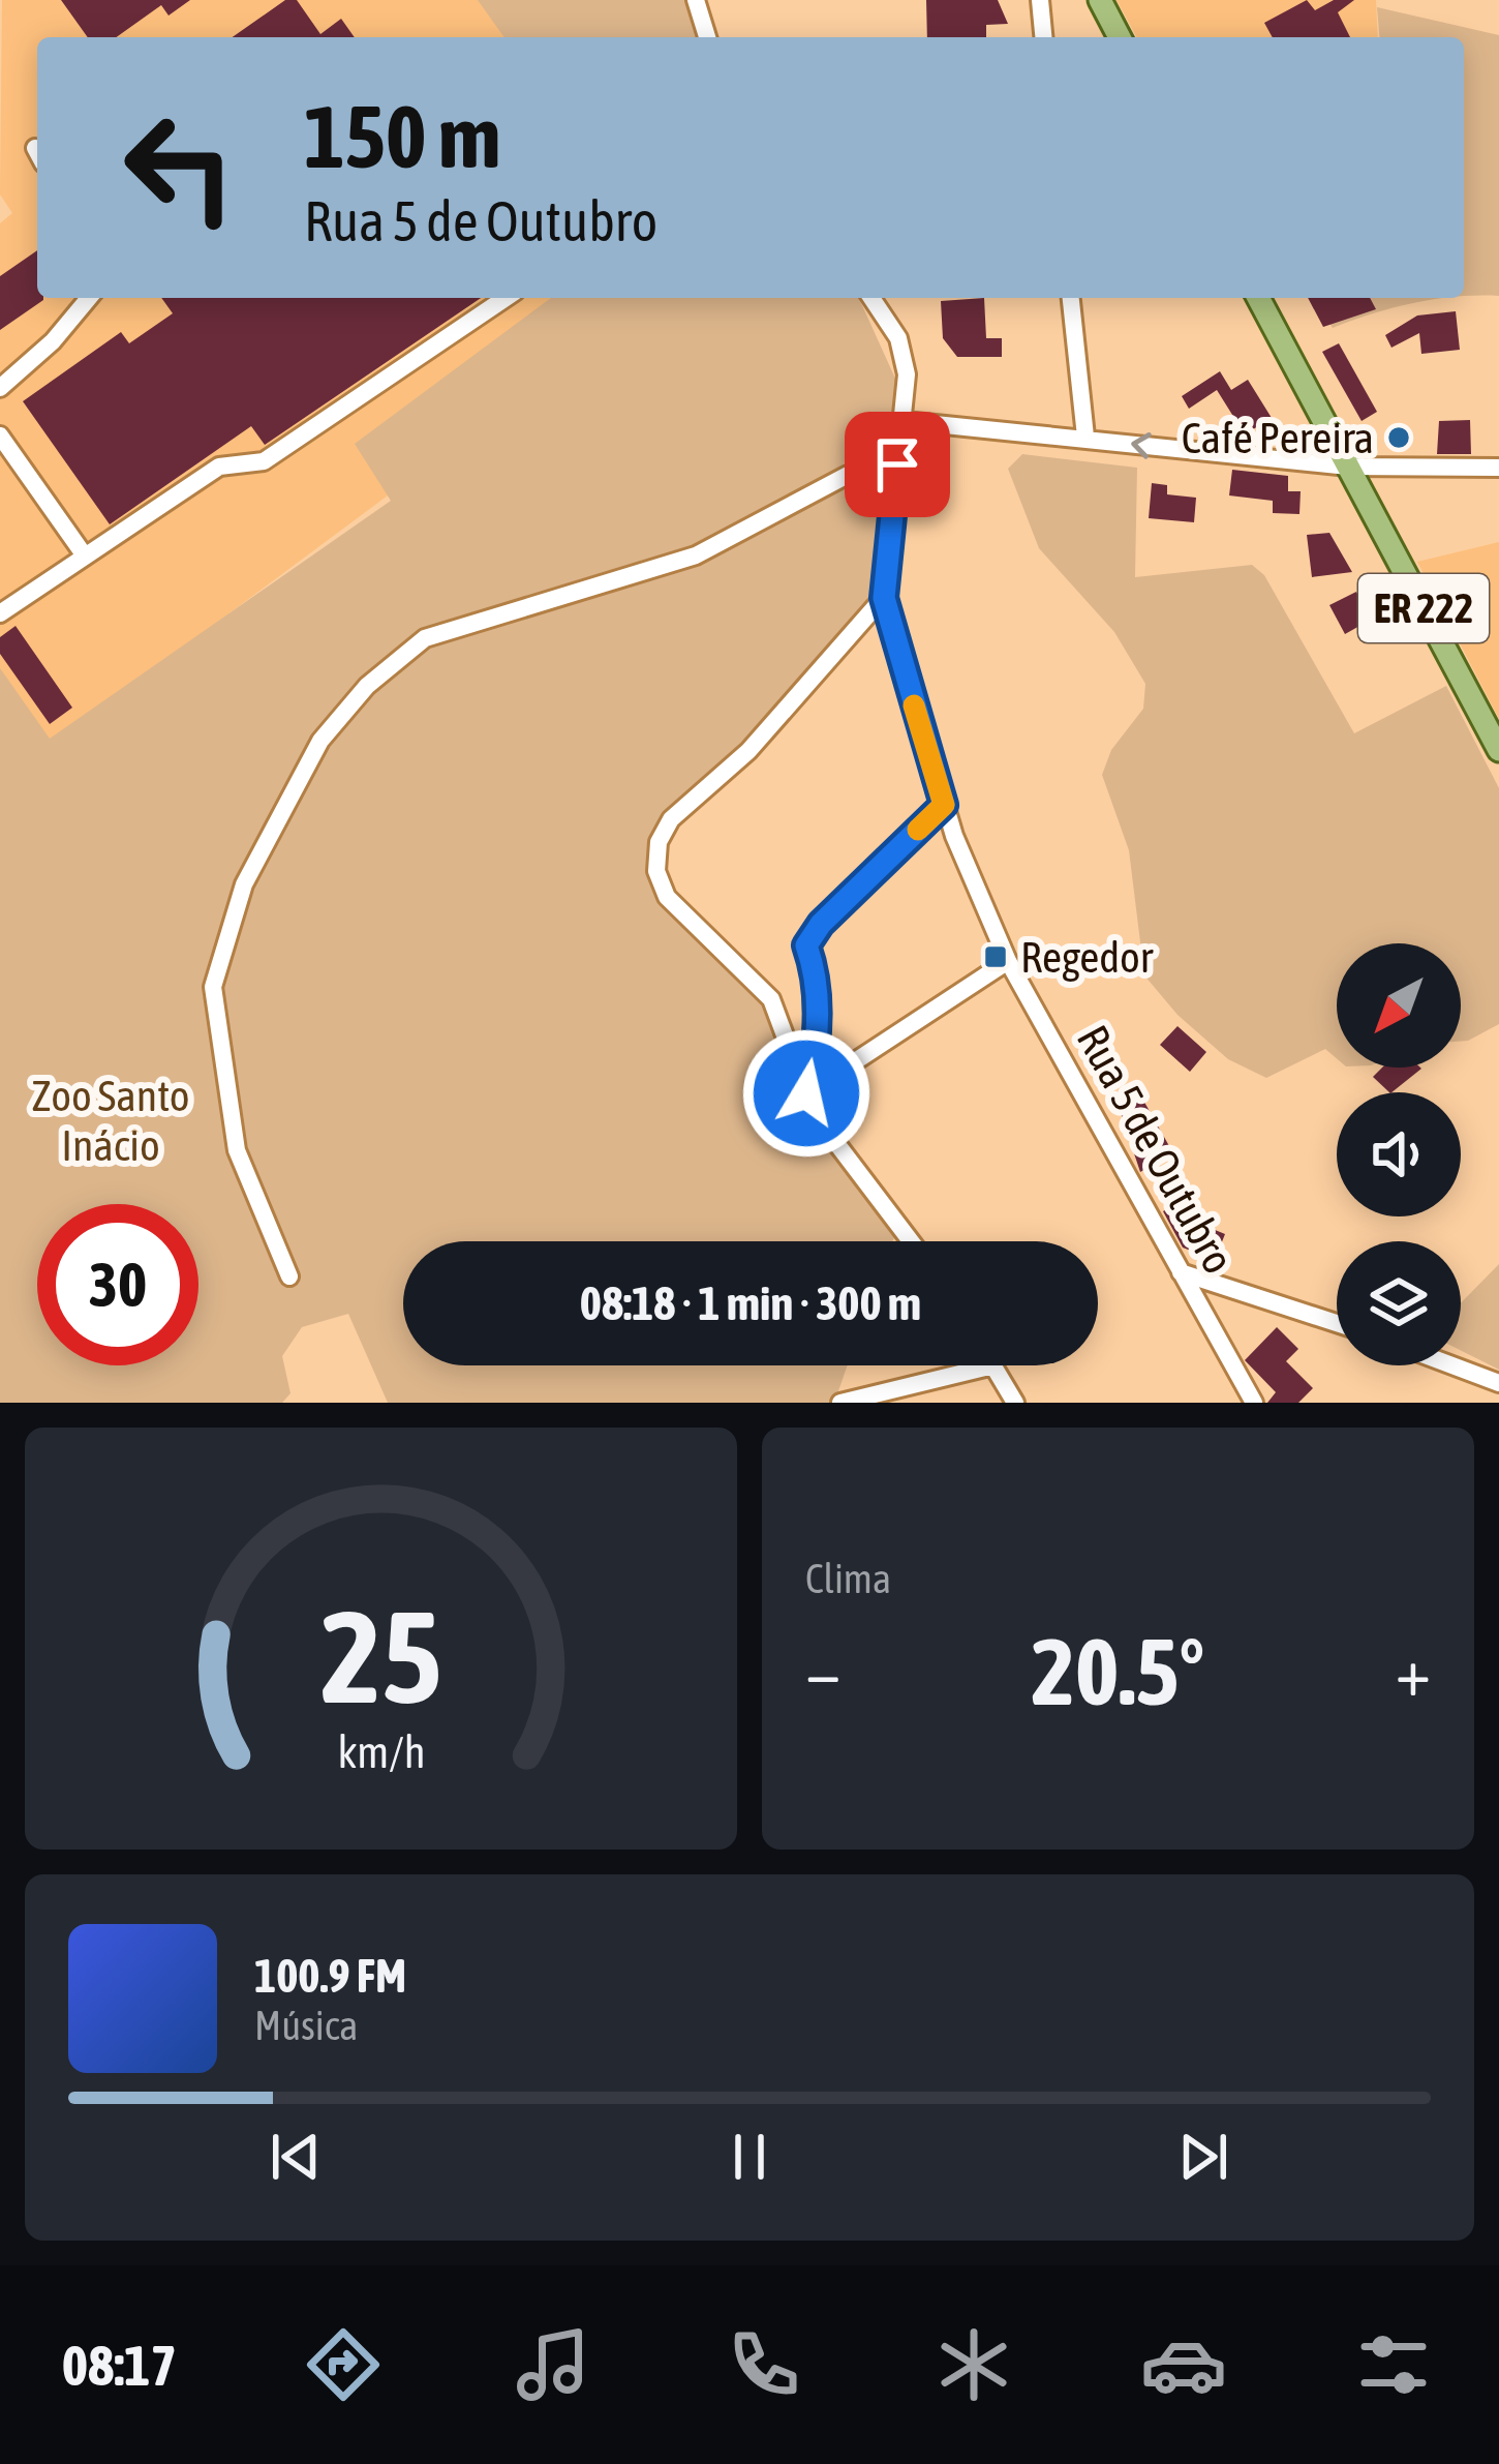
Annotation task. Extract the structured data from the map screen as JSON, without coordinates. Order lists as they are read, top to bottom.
{
  "streets": {
    "main road": ["ER 222"],
    "street": ["Rua 5 de Outubro"]
  },
  "parks": ["Zoo Santo Inácio"],
  "places": {
    "other": ["Café Pereira"],
    "transit": ["Regedor"]
  },
  "north": "bottom left",
  "page": {
    "turn": ["150 m", "Rua 5 de Outubro"],
    "limit": "30",
    "trip": "08:18 · 1 min · 300 m",
    "tile": "Clima",
    "heat": ["−", "20.5°", "+"],
    "song": ["100.9 FM", "Música"],
    "tabs": "08:17",
    "gauge": ["25", "km/h"]
  }
}
